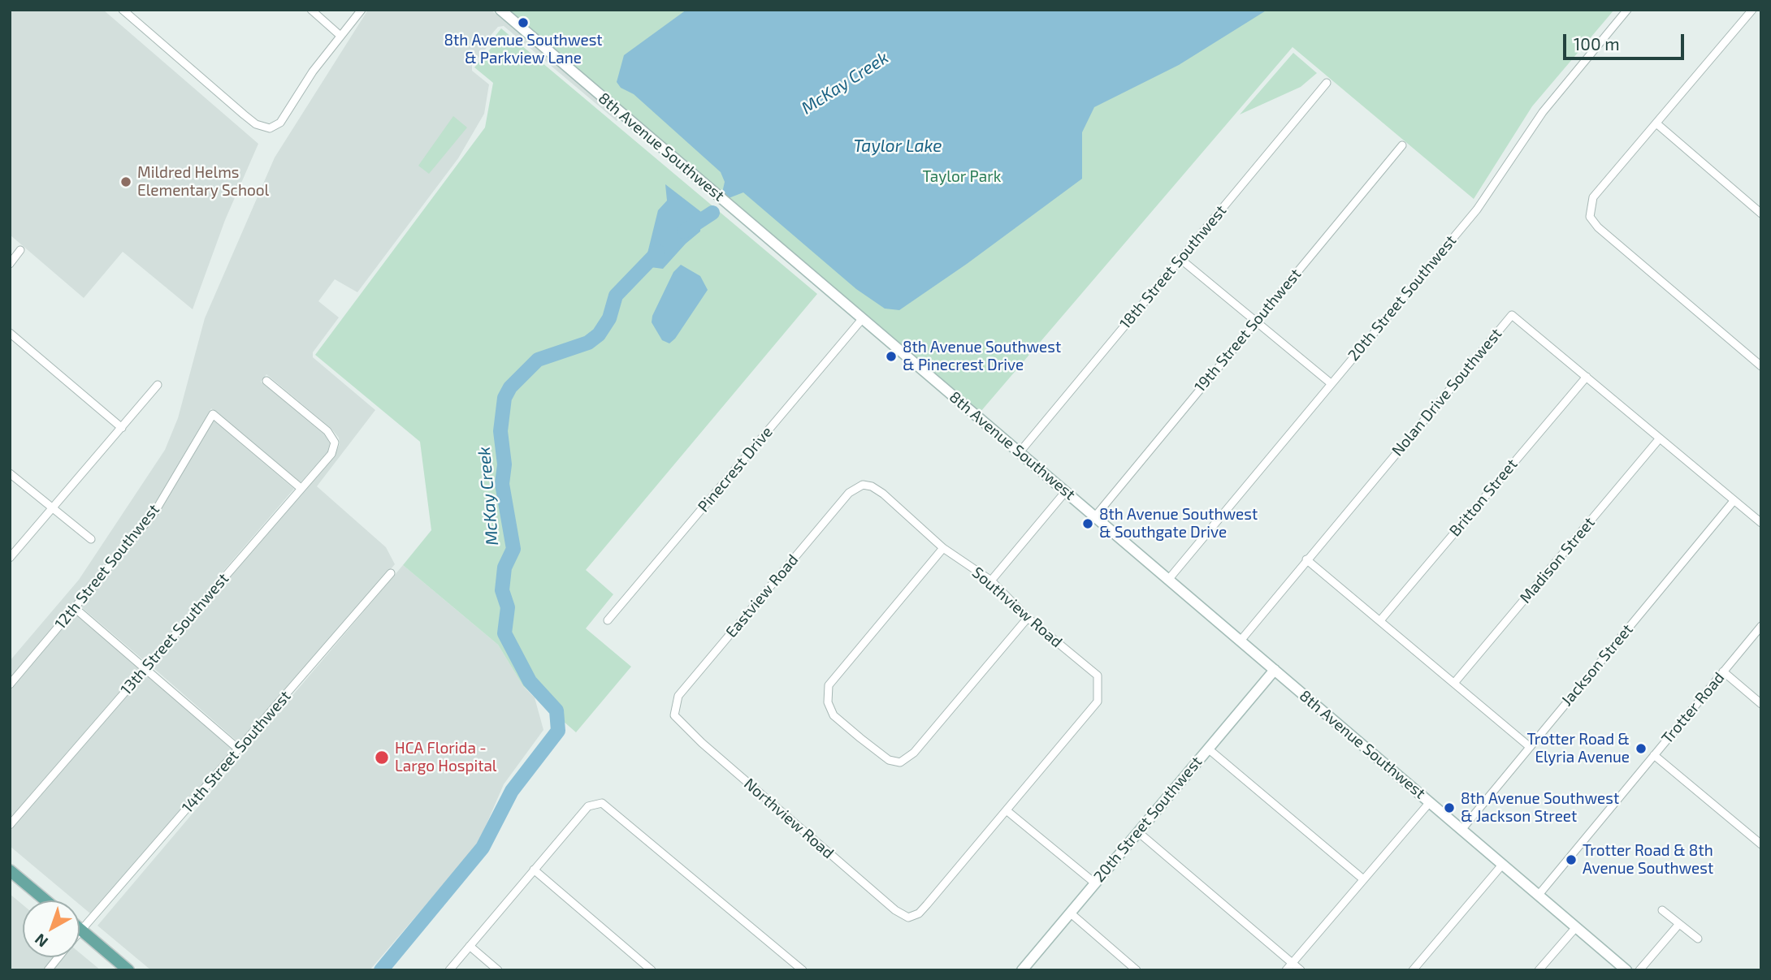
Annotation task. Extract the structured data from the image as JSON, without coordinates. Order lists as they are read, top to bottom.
{
  "streets": {
    "street": [
      "8th Avenue Southwest",
      "18th Street Southwest",
      "20th Street Southwest",
      "19th Street Southwest",
      "Nolan Drive Southwest",
      "Pinecrest Drive",
      "Britton Street",
      "Madison Street",
      "12th Street Southwest",
      "Eastview Road",
      "Southview Road",
      "13th Street Southwest",
      "Jackson Street",
      "Trotter Road",
      "14th Street Southwest",
      "Northview Road"
    ]
  },
  "crossings": [
    ["8th Avenue Southwest", "18th Street Southwest"],
    ["8th Avenue Southwest", "20th Street Southwest"],
    ["8th Avenue Southwest", "19th Street Southwest"],
    ["8th Avenue Southwest", "Nolan Drive Southwest"],
    ["8th Avenue Southwest", "Pinecrest Drive"],
    ["8th Avenue Southwest", "Jackson Street"],
    ["8th Avenue Southwest", "Trotter Road"],
    ["Nolan Drive Southwest", "Britton Street"],
    ["Nolan Drive Southwest", "Madison Street"],
    ["Nolan Drive Southwest", "Jackson Street"],
    ["12th Street Southwest", "13th Street Southwest"],
    ["Eastview Road", "Southview Road"],
    ["Eastview Road", "Northview Road"],
    ["Southview Road", "Northview Road"]
  ],
  "water": ["McKay Creek", "Taylor Lake"],
  "parks": ["Taylor Park"],
  "places": [
    "8th Avenue Southwest & Parkview Lane",
    "Mildred Helms Elementary School",
    "8th Avenue Southwest & Pinecrest Drive",
    "8th Avenue Southwest & Southgate Drive",
    "Trotter Road & Elyria Avenue",
    "HCA Florida - Largo Hospital",
    "8th Avenue Southwest & Jackson Street",
    "Trotter Road & 8th Avenue Southwest"
  ],
  "scale_bar": "100 m",
  "north": "bottom left"
}
